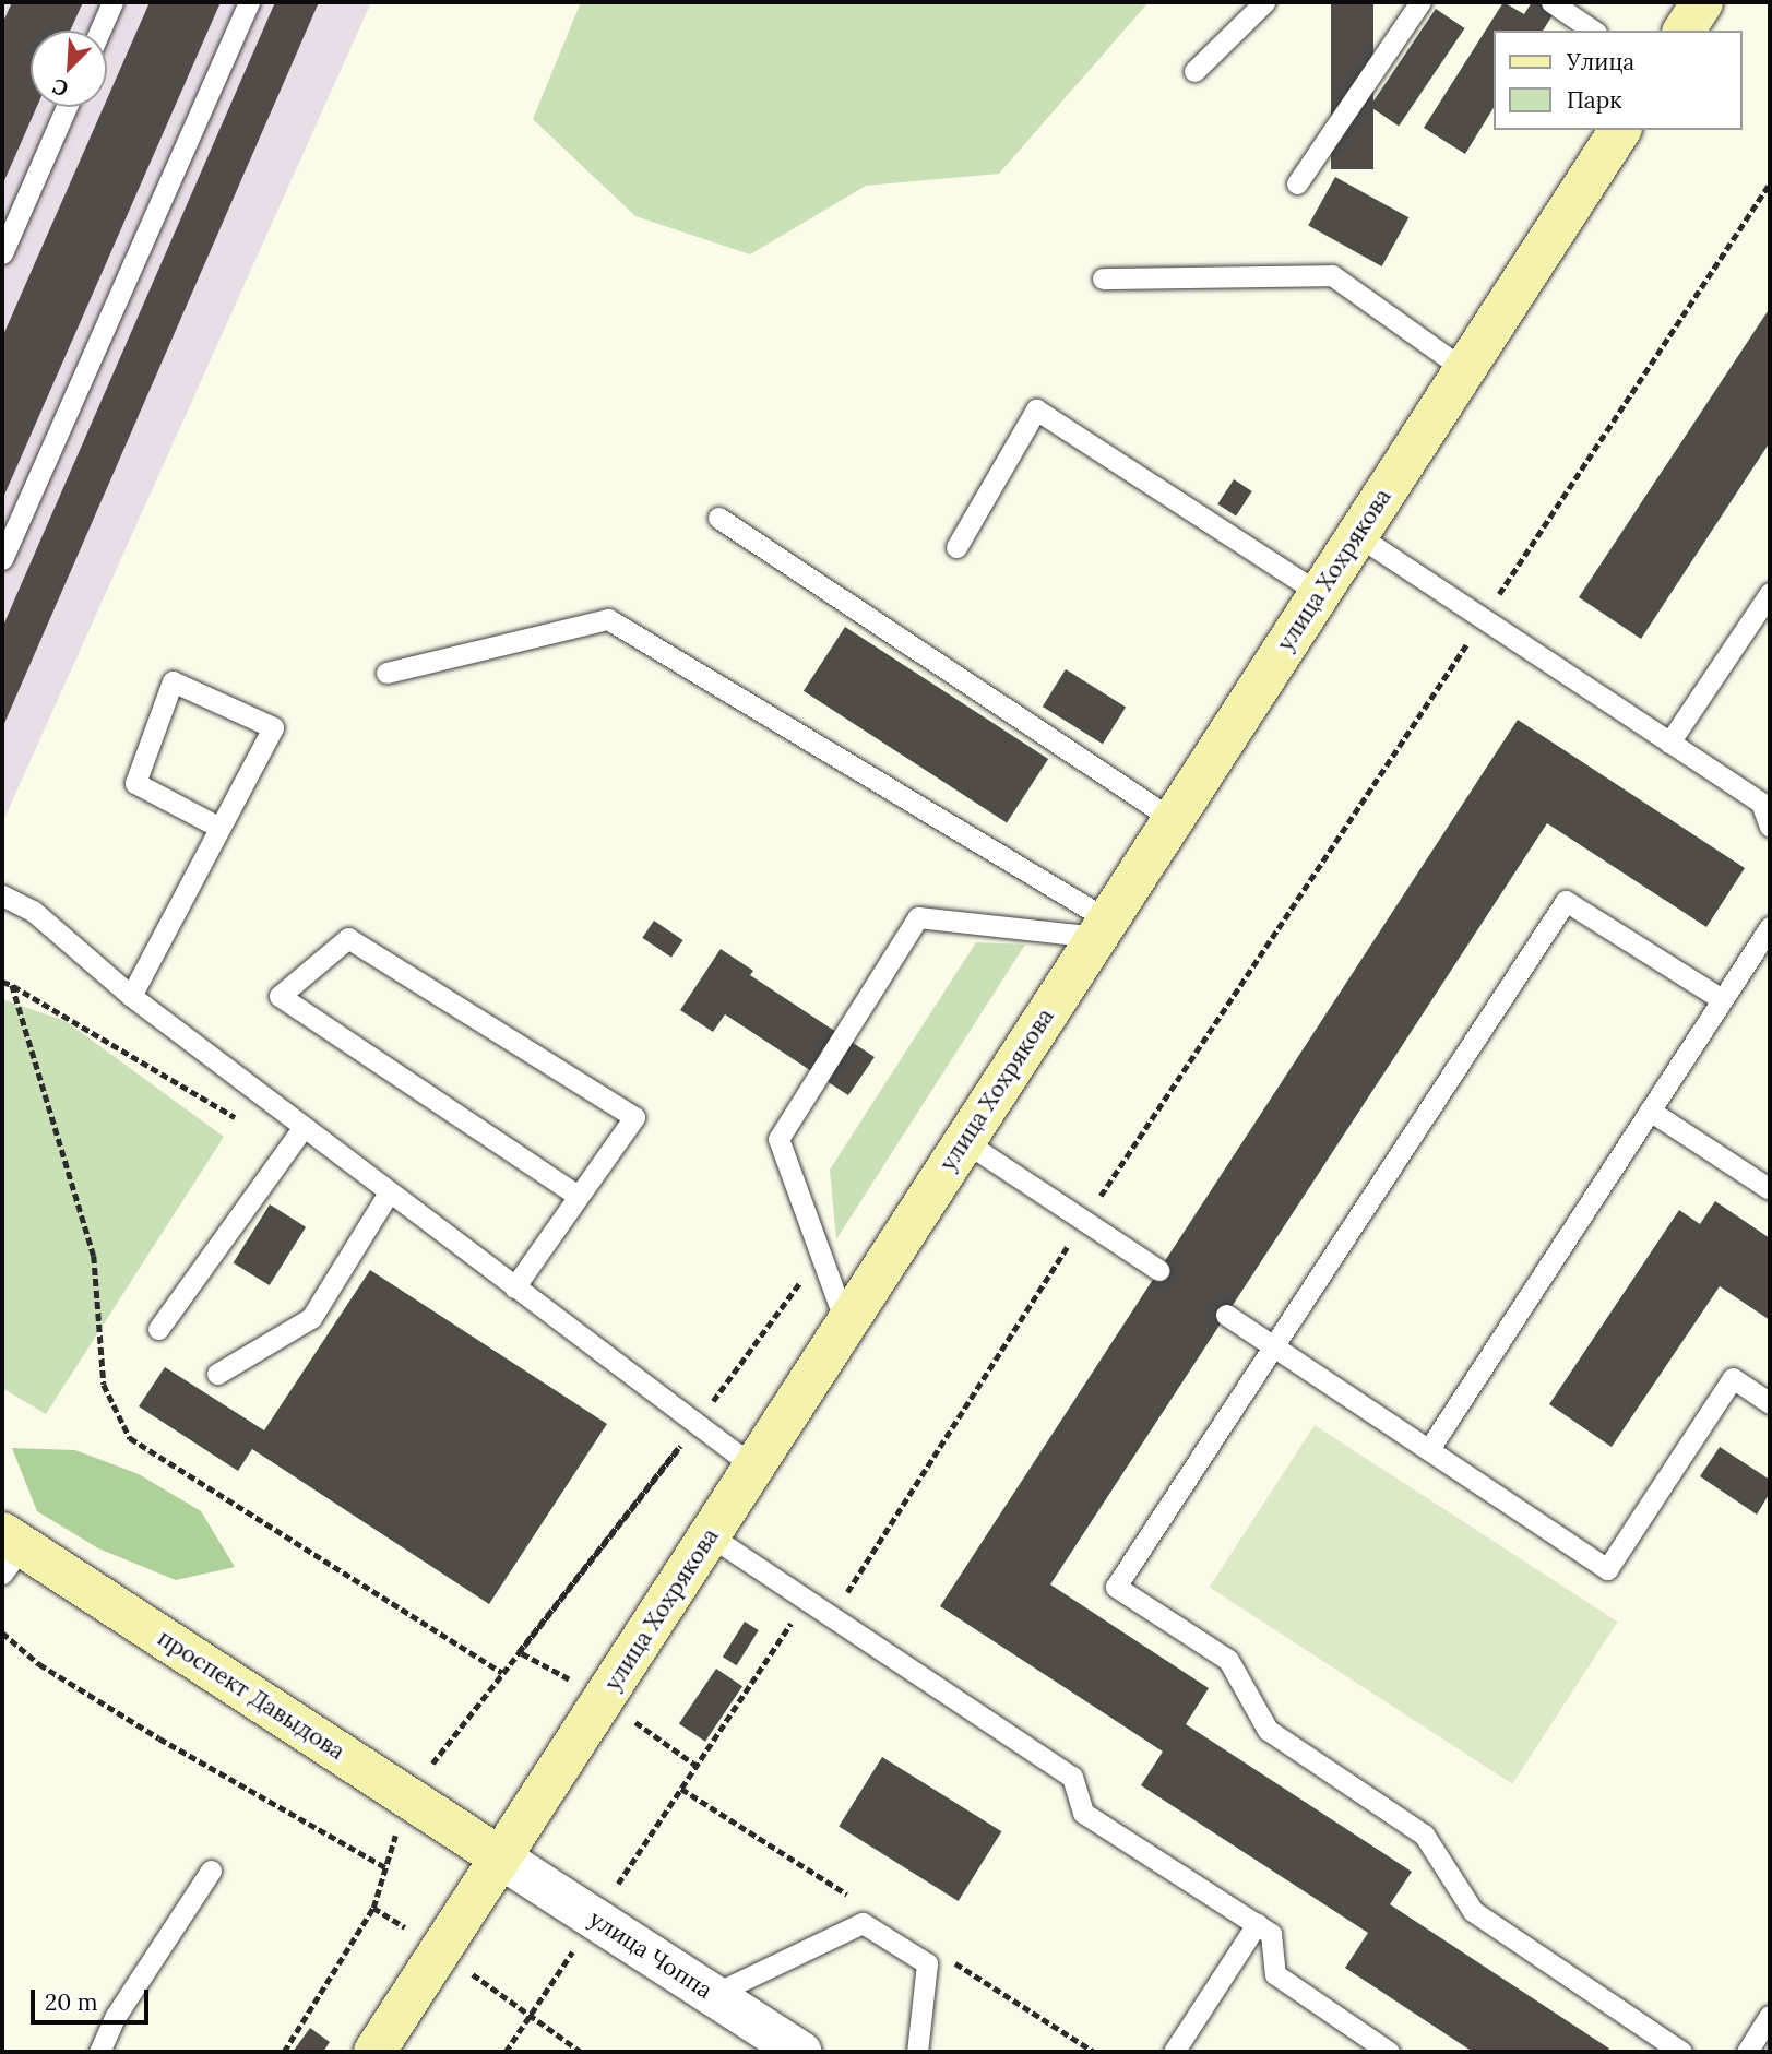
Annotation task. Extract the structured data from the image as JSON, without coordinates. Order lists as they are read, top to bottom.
{
  "streets": {
    "main road": ["улица Хохрякова", "проспект Давыдова"],
    "street": ["улица Чоппа"]
  },
  "crossings": [
    ["улица Хохрякова", "проспект Давыдова"],
    ["улица Хохрякова", "улица Чоппа"],
    ["проспект Давыдова", "улица Чоппа"]
  ],
  "legend": ["Улица", "Парк"],
  "scale_bar": "20 m",
  "north": "bottom left"
}
